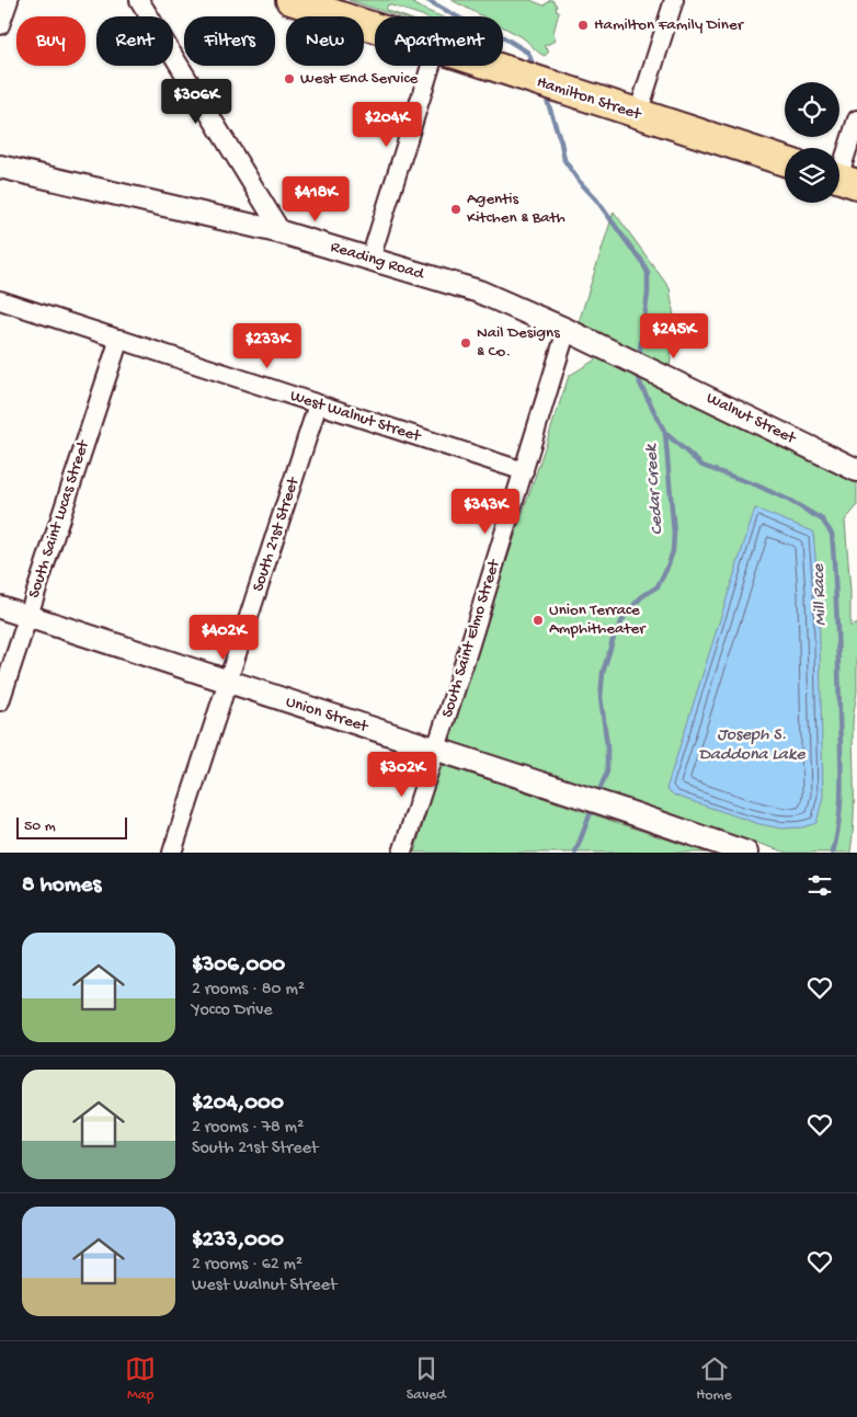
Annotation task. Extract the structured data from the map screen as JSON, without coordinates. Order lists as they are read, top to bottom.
{
  "streets": {
    "main road": ["Hamilton Street"],
    "street": [
      "Reading Road",
      "West Walnut Street",
      "Walnut Street",
      "South Saint Lucas Street",
      "South 21st Street",
      "South Saint Elmo Street",
      "Union Street"
    ]
  },
  "crossings": [
    ["Reading Road", "Walnut Street"],
    ["Reading Road", "South Saint Elmo Street"],
    ["West Walnut Street", "South Saint Lucas Street"],
    ["West Walnut Street", "South 21st Street"],
    ["West Walnut Street", "South Saint Elmo Street"],
    ["South Saint Lucas Street", "Union Street"],
    ["South 21st Street", "Union Street"],
    ["South Saint Elmo Street", "Union Street"]
  ],
  "water": ["Cedar Creek", "Mill Race", "Joseph S. Daddona Lake"],
  "places": [
    "Hamilton Family Diner",
    "West End Service",
    "Agentis Kitchen & Bath",
    "Nail Designs & Co.",
    "Union Terrace Amphitheater"
  ],
  "scale_bar": "50 m",
  "page": {
    "chip": [
      "Buy",
      "Rent",
      "Filters",
      "New",
      "Apartment"
    ],
    "price": [
      "$306K",
      "$204K",
      "$418K",
      "$245K",
      "$233K",
      "$343K",
      "$402K",
      "$302K"
    ],
    "scale": "50 m",
    "heading": "8 homes",
    "list": [
      {
        "name": "$306,000",
        "note": "2 rooms · 80 m² · Yocco Drive"
      },
      {
        "name": "$204,000",
        "note": "2 rooms · 78 m² · South 21st Street"
      },
      {
        "name": "$233,000",
        "note": "2 rooms · 62 m² · West Walnut Street"
      }
    ],
    "tabs": ["Map", "Saved", "Home"]
  }
}
